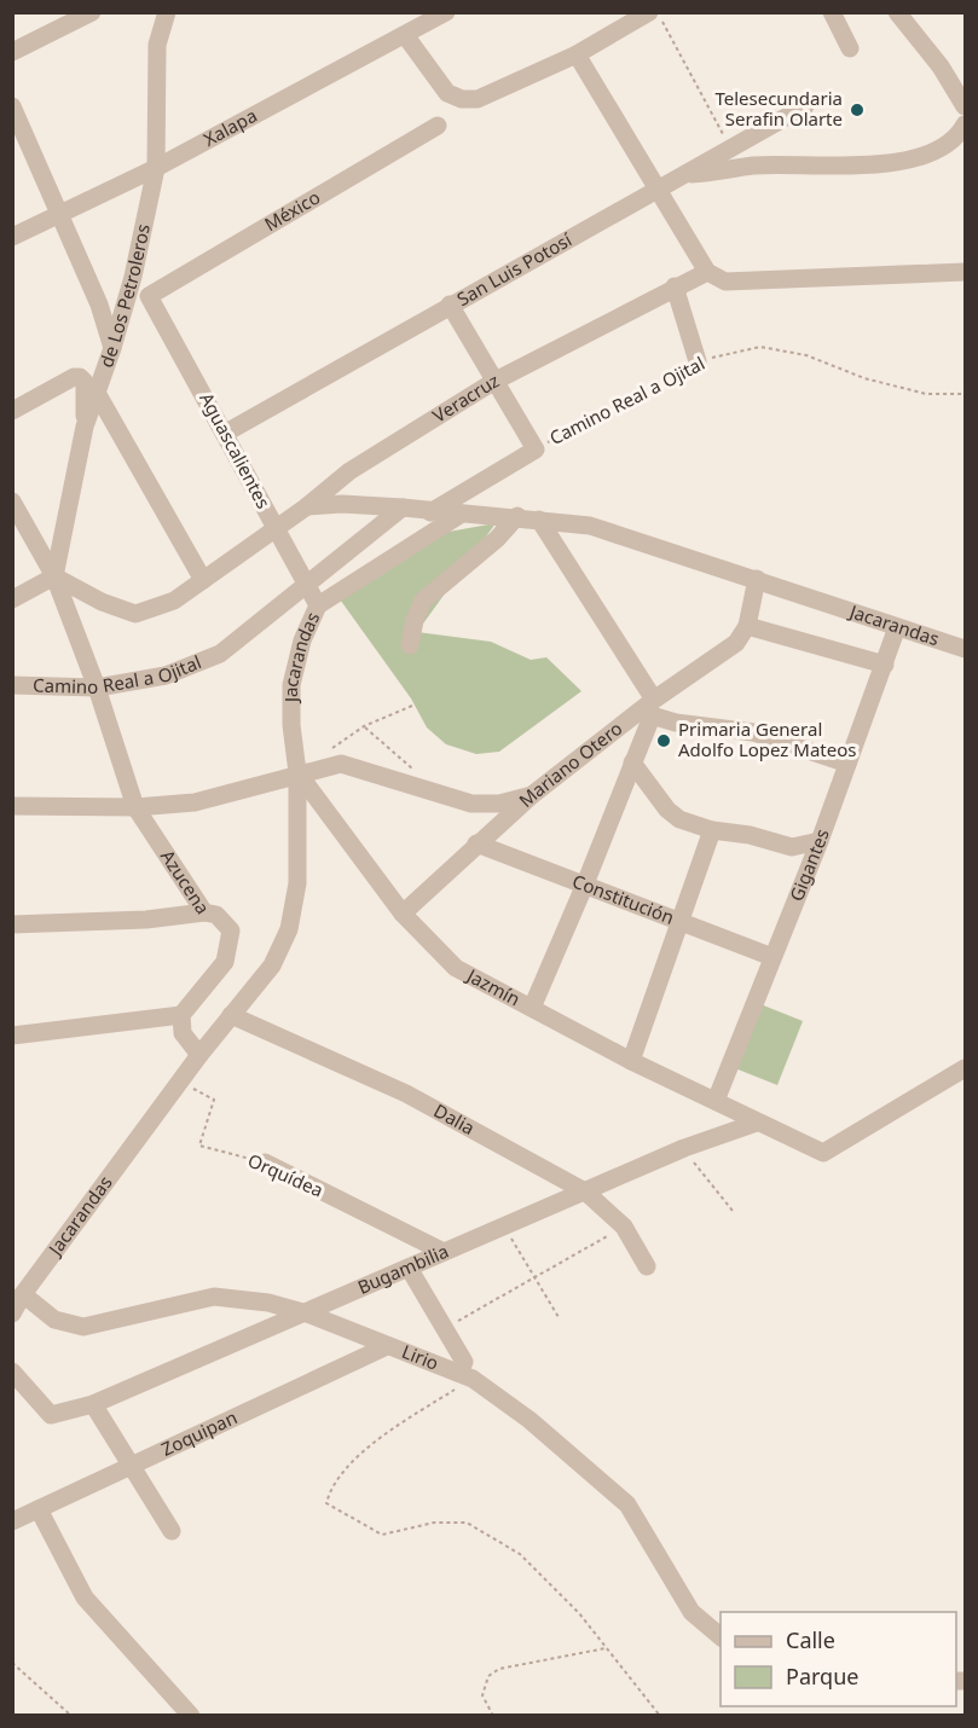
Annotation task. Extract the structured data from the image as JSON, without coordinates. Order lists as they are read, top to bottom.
{
  "streets": {
    "street": [
      "Xalapa",
      "México",
      "San Luis Potosí",
      "de Los Petroleros",
      "Veracruz",
      "Camino Real a Ojital",
      "Aguascalientes",
      "Jacarandas",
      "Mariano Otero",
      "Gigantes",
      "Azucena",
      "Constitución",
      "Jazmín",
      "Dalia",
      "Orquídea",
      "Bugambilia",
      "Lirio",
      "Zoquipan"
    ]
  },
  "crossings": [
    ["Xalapa", "de Los Petroleros"],
    ["México", "Aguascalientes"],
    ["San Luis Potosí", "Aguascalientes"],
    ["de Los Petroleros", "Veracruz"],
    ["de Los Petroleros", "Azucena"],
    ["Veracruz", "Aguascalientes"],
    ["Veracruz", "Azucena"],
    ["Camino Real a Ojital", "Aguascalientes"],
    ["Camino Real a Ojital", "Azucena"],
    ["Aguascalientes", "Jacarandas"],
    ["Jacarandas", "Gigantes"],
    ["Jacarandas", "Jazmín"],
    ["Jacarandas", "Dalia"],
    ["Jacarandas", "Orquídea"],
    ["Jacarandas", "Lirio"],
    ["Mariano Otero", "Constitución"],
    ["Mariano Otero", "Jazmín"],
    ["Gigantes", "Constitución"],
    ["Gigantes", "Jazmín"],
    ["Jazmín", "Bugambilia"],
    ["Dalia", "Bugambilia"],
    ["Orquídea", "Bugambilia"],
    ["Bugambilia", "Lirio"],
    ["Lirio", "Zoquipan"]
  ],
  "places": ["Telesecundaria Serafin Olarte", "Primaria General Adolfo Lopez Mateos"],
  "legend": ["Calle", "Parque"]
}
